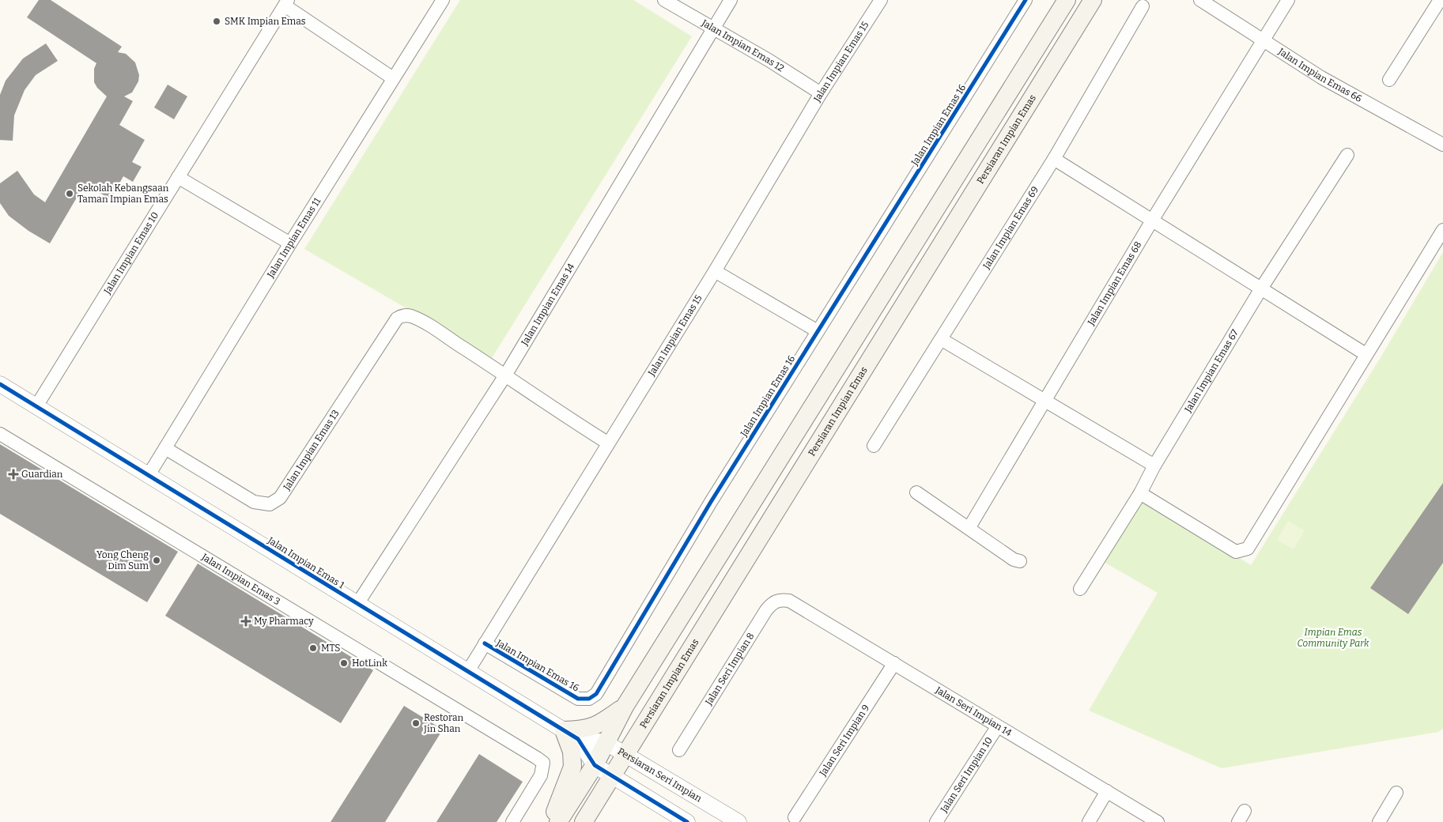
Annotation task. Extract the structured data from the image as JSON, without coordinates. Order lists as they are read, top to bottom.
{
  "streets": {
    "main road": ["Persiaran Impian Emas"],
    "street": [
      "Jalan Impian Emas 12",
      "Jalan Impian Emas 15",
      "Jalan Impian Emas 66",
      "Jalan Impian Emas 16",
      "Jalan Impian Emas 69",
      "Jalan Impian Emas 11",
      "Jalan Impian Emas 10",
      "Jalan Impian Emas 68",
      "Jalan Impian Emas 14",
      "Jalan Impian Emas 67",
      "Jalan Impian Emas 13",
      "Jalan Impian Emas 1",
      "Jalan Impian Emas 3",
      "Jalan Seri Impian 8",
      "Jalan Seri Impian 14",
      "Jalan Seri Impian 9",
      "Jalan Seri Impian 10",
      "Persiaran Seri Impian"
    ]
  },
  "crossings": [
    ["Jalan Impian Emas 12", "Jalan Impian Emas 15"],
    ["Jalan Impian Emas 12", "Jalan Impian Emas 14"],
    ["Jalan Impian Emas 15", "Jalan Impian Emas 16"],
    ["Jalan Impian Emas 15", "Jalan Impian Emas 13"],
    ["Jalan Impian Emas 15", "Jalan Impian Emas 1"],
    ["Jalan Impian Emas 66", "Jalan Impian Emas 68"],
    ["Persiaran Impian Emas", "Persiaran Seri Impian"],
    ["Jalan Impian Emas 11", "Jalan Impian Emas 13"],
    ["Jalan Impian Emas 11", "Jalan Impian Emas 1"],
    ["Jalan Impian Emas 10", "Jalan Impian Emas 1"],
    ["Jalan Impian Emas 14", "Jalan Impian Emas 13"],
    ["Jalan Impian Emas 14", "Jalan Impian Emas 1"],
    ["Jalan Impian Emas 1", "Persiaran Seri Impian"],
    ["Jalan Seri Impian 8", "Jalan Seri Impian 14"],
    ["Jalan Seri Impian 14", "Jalan Seri Impian 9"],
    ["Jalan Seri Impian 14", "Jalan Seri Impian 10"]
  ],
  "parks": ["Impian Emas Community Park"],
  "places": {
    "other": [
      "SMK Impian Emas",
      "Sekolah Kebangsaan Taman Impian Emas",
      "Yong Cheng Dim Sum",
      "MTS",
      "HotLink",
      "Restoran Jin Shan"
    ],
    "health": ["Guardian", "My Pharmacy"]
  }
}
